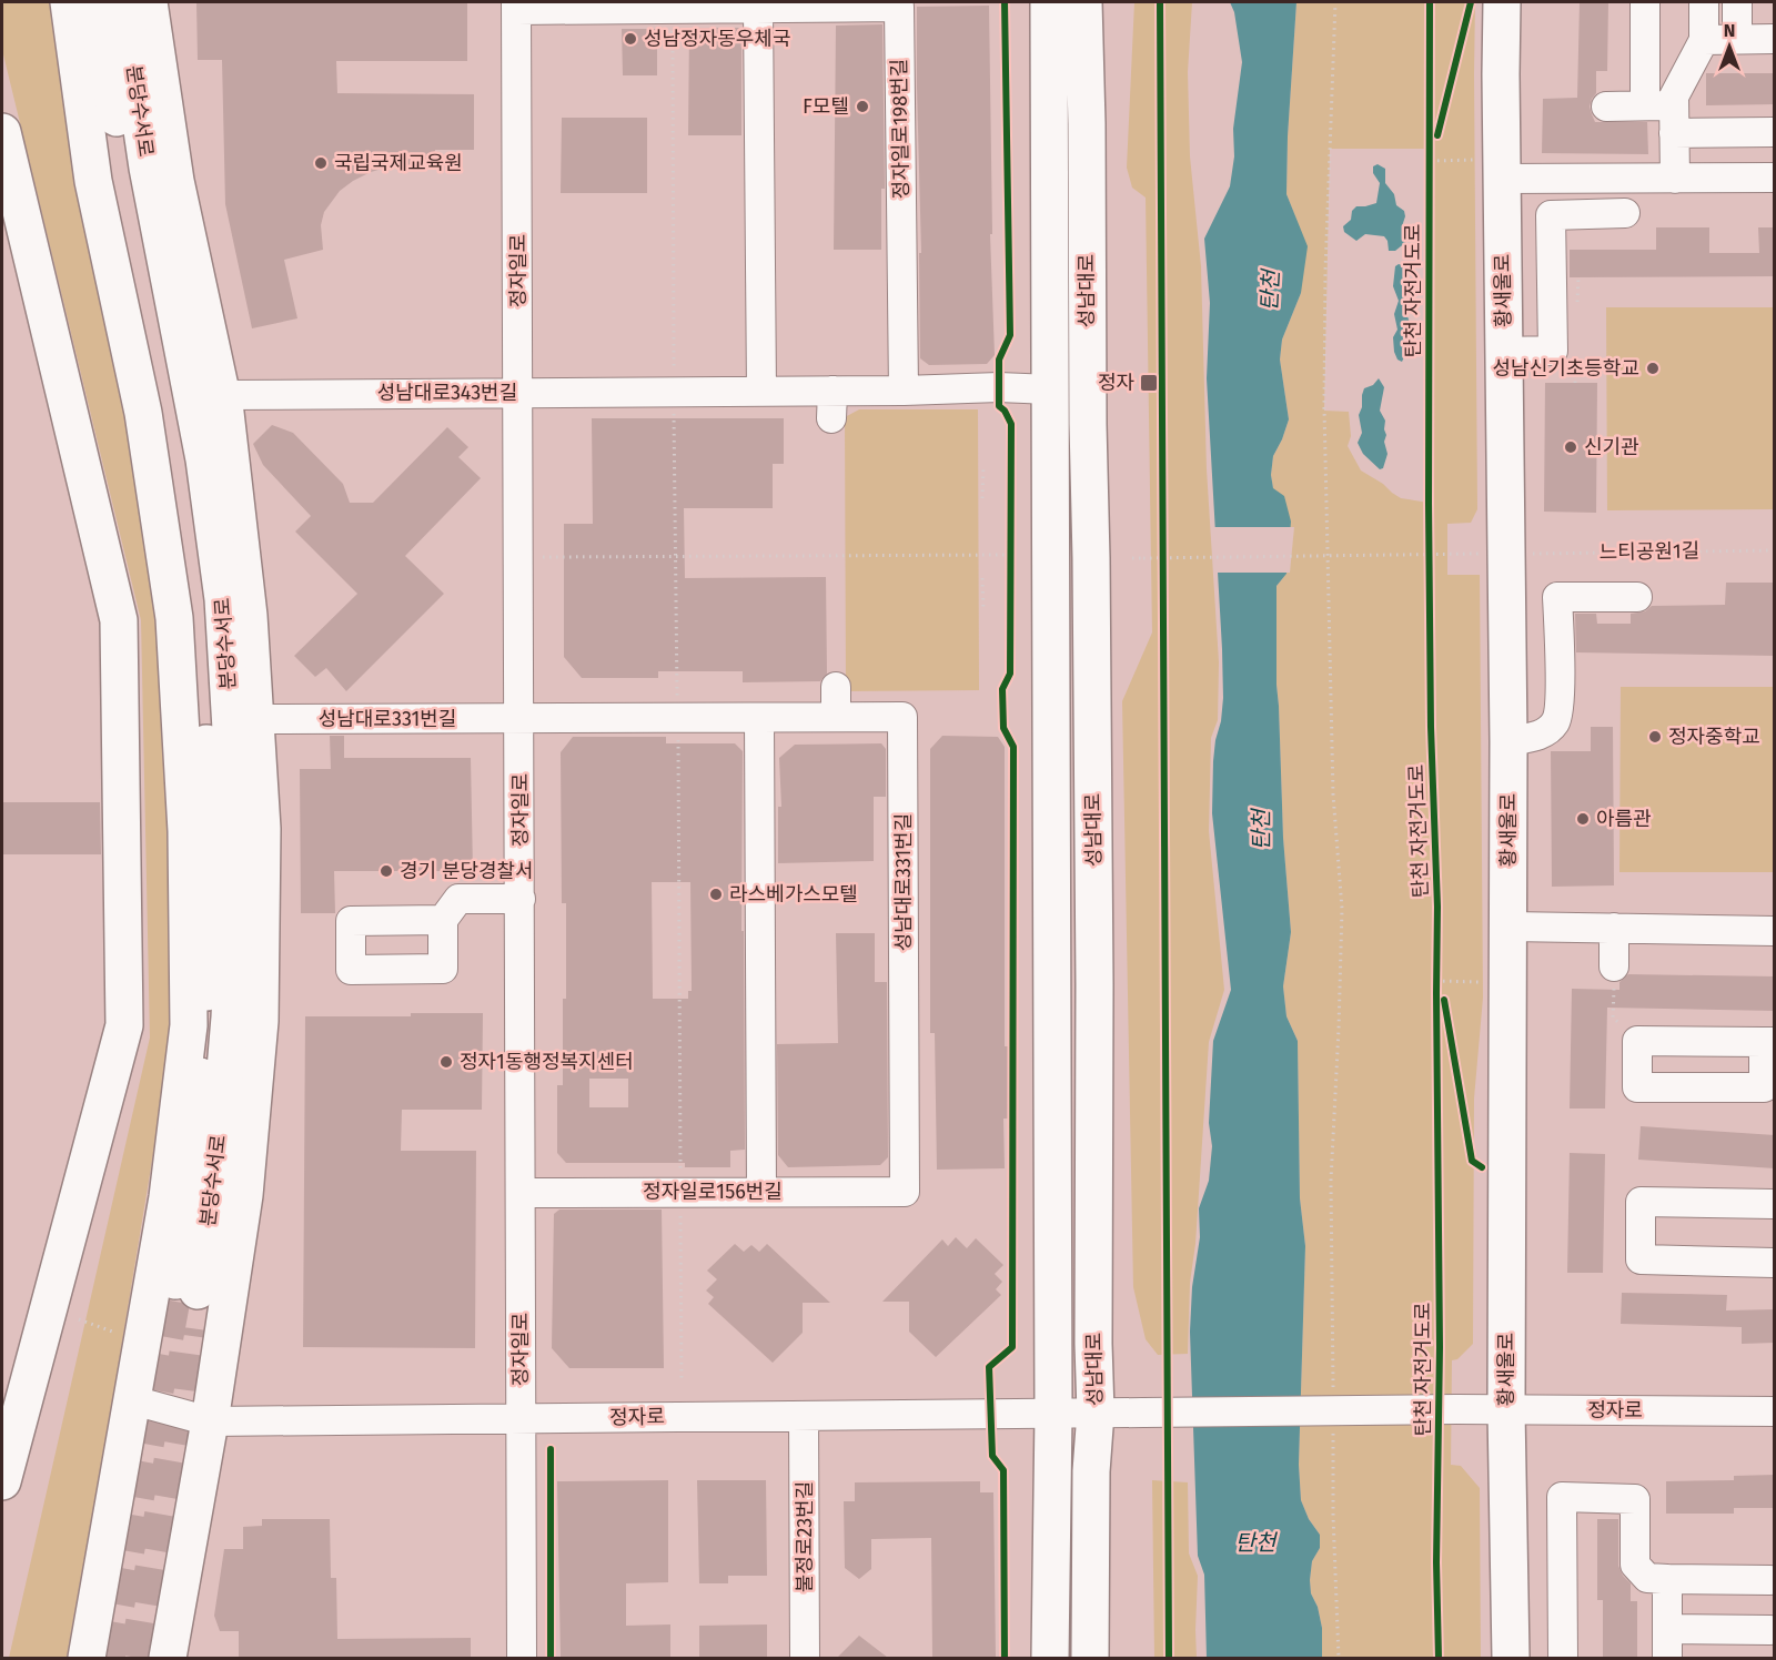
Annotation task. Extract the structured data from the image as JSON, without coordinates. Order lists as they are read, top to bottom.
{
  "streets": {
    "main road": ["분당수서로", "성남대로", "황새울로"],
    "street": [
      "정자일로198번길",
      "정자일로",
      "성남대로343번길",
      "성남대로331번길",
      "정자일로156번길",
      "정자로",
      "불정로23번길"
    ],
    "path": ["느티공원1길"],
    "cycle path": ["탄천 자전거도로"]
  },
  "crossings": [
    ["정자일로198번길", "정자일로"],
    ["정자일로198번길", "성남대로343번길"],
    ["정자일로", "성남대로343번길"],
    ["정자일로", "성남대로331번길"],
    ["정자일로", "정자일로156번길"],
    ["정자일로", "정자로"],
    ["성남대로", "성남대로343번길"],
    ["성남대로", "정자로"],
    ["황새울로", "정자로"],
    ["성남대로331번길", "정자일로156번길"],
    ["정자로", "불정로23번길"]
  ],
  "water": ["탄천"],
  "places": {
    "other": [
      "성남정자동우체국",
      "F모텔",
      "국립국제교육원",
      "성남신기초등학교",
      "신기관",
      "정자중학교",
      "아름관",
      "경기 분당경찰서",
      "라스베가스모텔",
      "정자1동행정복지센터"
    ],
    "transit": ["정자"]
  },
  "north": "top"
}
